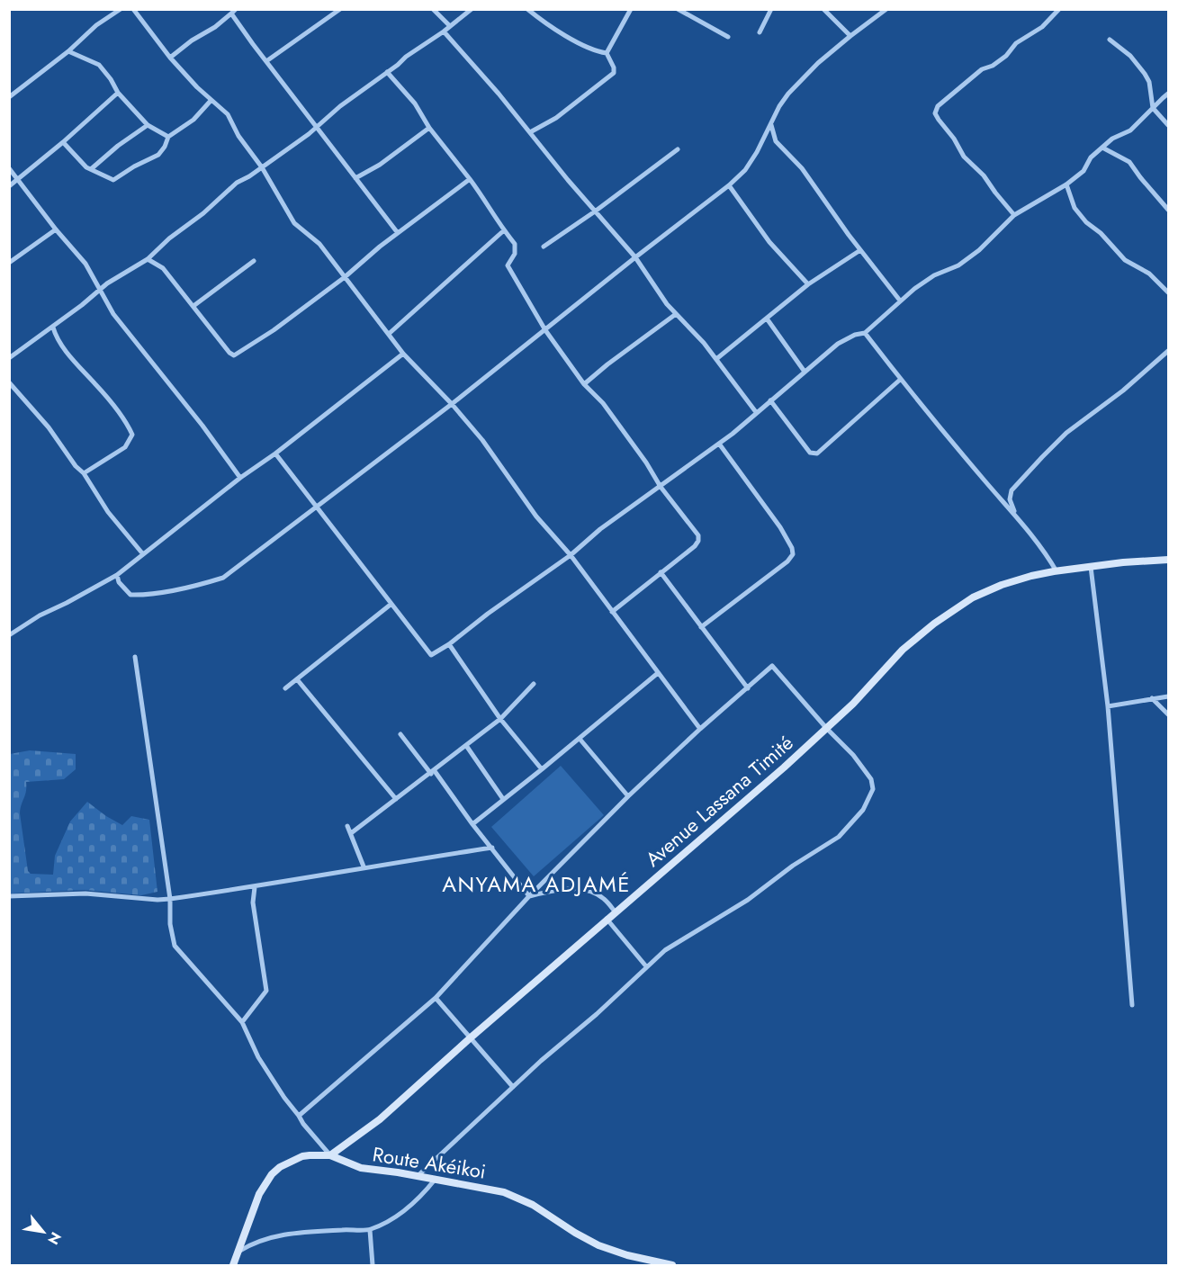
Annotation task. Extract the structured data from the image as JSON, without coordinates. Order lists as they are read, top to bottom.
{
  "streets": {
    "street": ["Avenue Lassana Timité", "Route Akéikoi"]
  },
  "crossings": [
    ["Avenue Lassana Timité", "Route Akéikoi"]
  ],
  "districts": ["ANYAMA ADJAMÉ"],
  "north": "bottom right"
}
